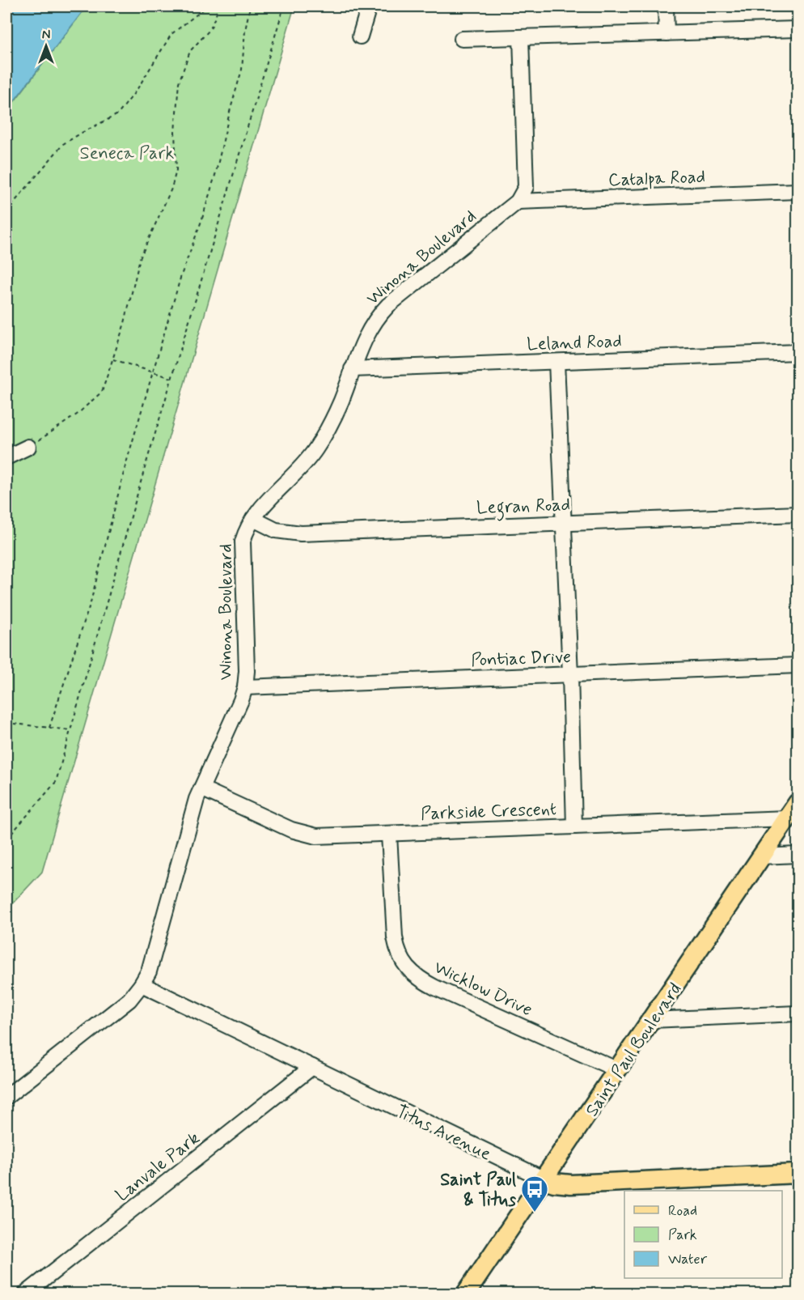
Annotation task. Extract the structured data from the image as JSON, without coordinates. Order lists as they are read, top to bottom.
{
  "streets": {
    "main road": ["Saint Paul Boulevard", "Titus Avenue"],
    "street": [
      "Catalpa Road",
      "Winona Boulevard",
      "Leland Road",
      "Legran Road",
      "Pontiac Drive",
      "Parkside Crescent",
      "Wicklow Drive",
      "Lanvale Park"
    ]
  },
  "crossings": [
    ["Catalpa Road", "Winona Boulevard"],
    ["Winona Boulevard", "Leland Road"],
    ["Winona Boulevard", "Legran Road"],
    ["Winona Boulevard", "Pontiac Drive"],
    ["Winona Boulevard", "Parkside Crescent"],
    ["Winona Boulevard", "Titus Avenue"],
    ["Parkside Crescent", "Wicklow Drive"],
    ["Parkside Crescent", "Saint Paul Boulevard"],
    ["Wicklow Drive", "Saint Paul Boulevard"],
    ["Saint Paul Boulevard", "Titus Avenue"],
    ["Titus Avenue", "Lanvale Park"]
  ],
  "parks": ["Seneca Park"],
  "places": {
    "bus stop": ["Saint Paul & Titus"]
  },
  "legend": ["Road", "Park", "Water"],
  "north": "top"
}
